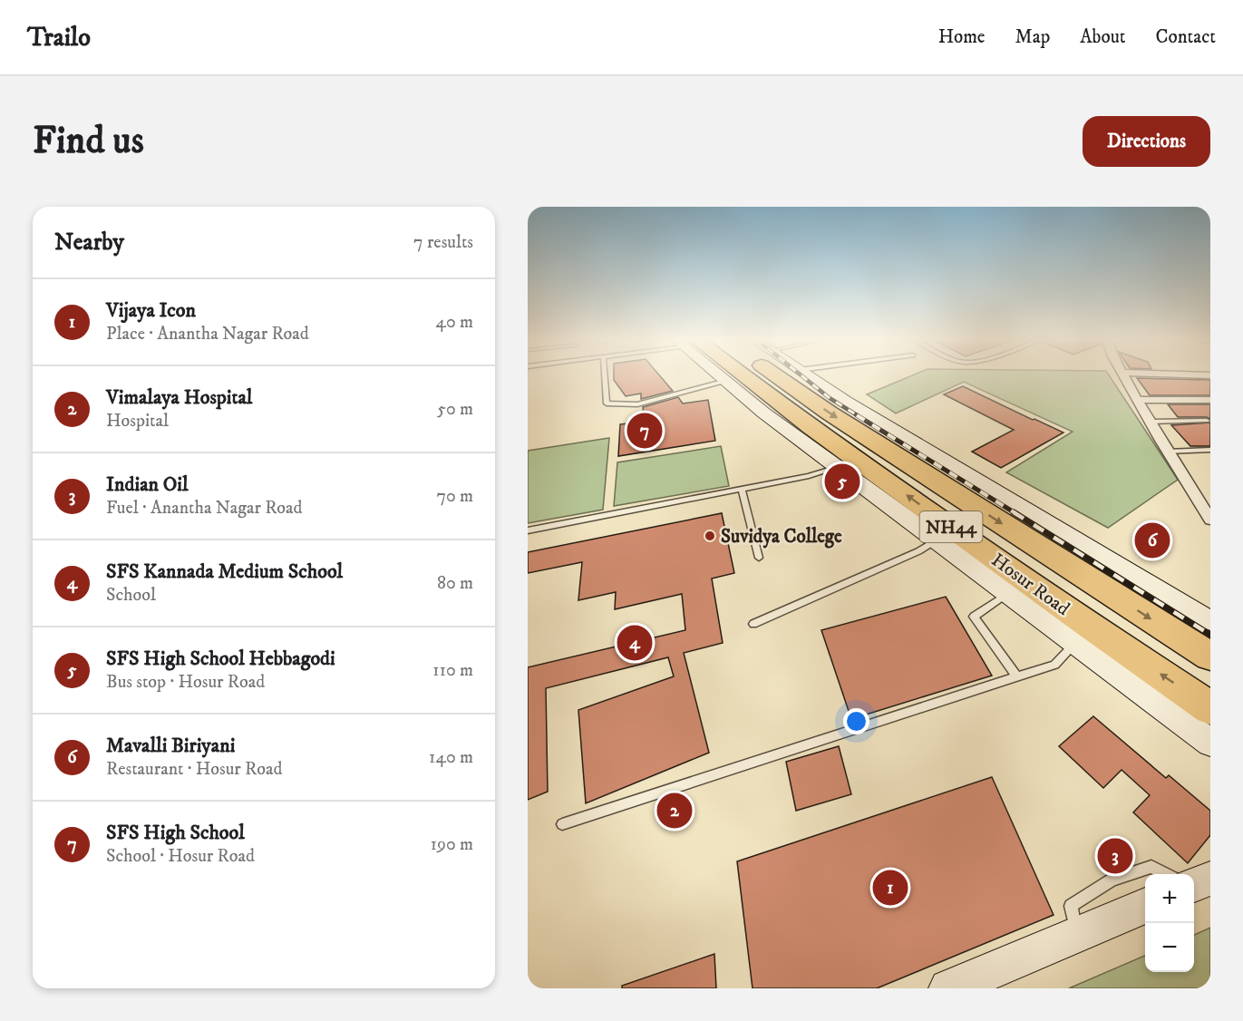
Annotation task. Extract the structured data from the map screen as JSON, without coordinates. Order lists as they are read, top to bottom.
{
  "streets": {
    "highway": ["NH44", "Hosur Road"]
  },
  "places": ["Suvidya College"],
  "page": {
    "header": "Trailo",
    "nav": [
      "Home",
      "Map",
      "About",
      "Contact"
    ],
    "buttons": "Directions",
    "title": "Find us",
    "heading": ["Nearby", "7 results"],
    "list": [
      {
        "mark": "1",
        "name": "Vijaya Icon",
        "note": "Place · Anantha Nagar Road",
        "value": "40 m"
      },
      {
        "mark": "2",
        "name": "Vimalaya Hospital",
        "note": "Hospital",
        "value": "50 m"
      },
      {
        "mark": "3",
        "name": "Indian Oil",
        "note": "Fuel · Anantha Nagar Road",
        "value": "70 m"
      },
      {
        "mark": "4",
        "name": "SFS Kannada Medium School",
        "note": "School",
        "value": "80 m"
      },
      {
        "mark": "5",
        "name": "SFS High School Hebbagodi",
        "note": "Bus stop · Hosur Road",
        "value": "110 m"
      },
      {
        "mark": "6",
        "name": "Mavalli Biriyani",
        "note": "Restaurant · Hosur Road",
        "value": "140 m"
      },
      {
        "mark": "7",
        "name": "SFS High School",
        "note": "School · Hosur Road",
        "value": "190 m"
      }
    ],
    "pins": [
      "7",
      "5",
      "6",
      "4",
      "2",
      "3",
      "1"
    ],
    "map_buttons": ["+", "−"]
  }
}
